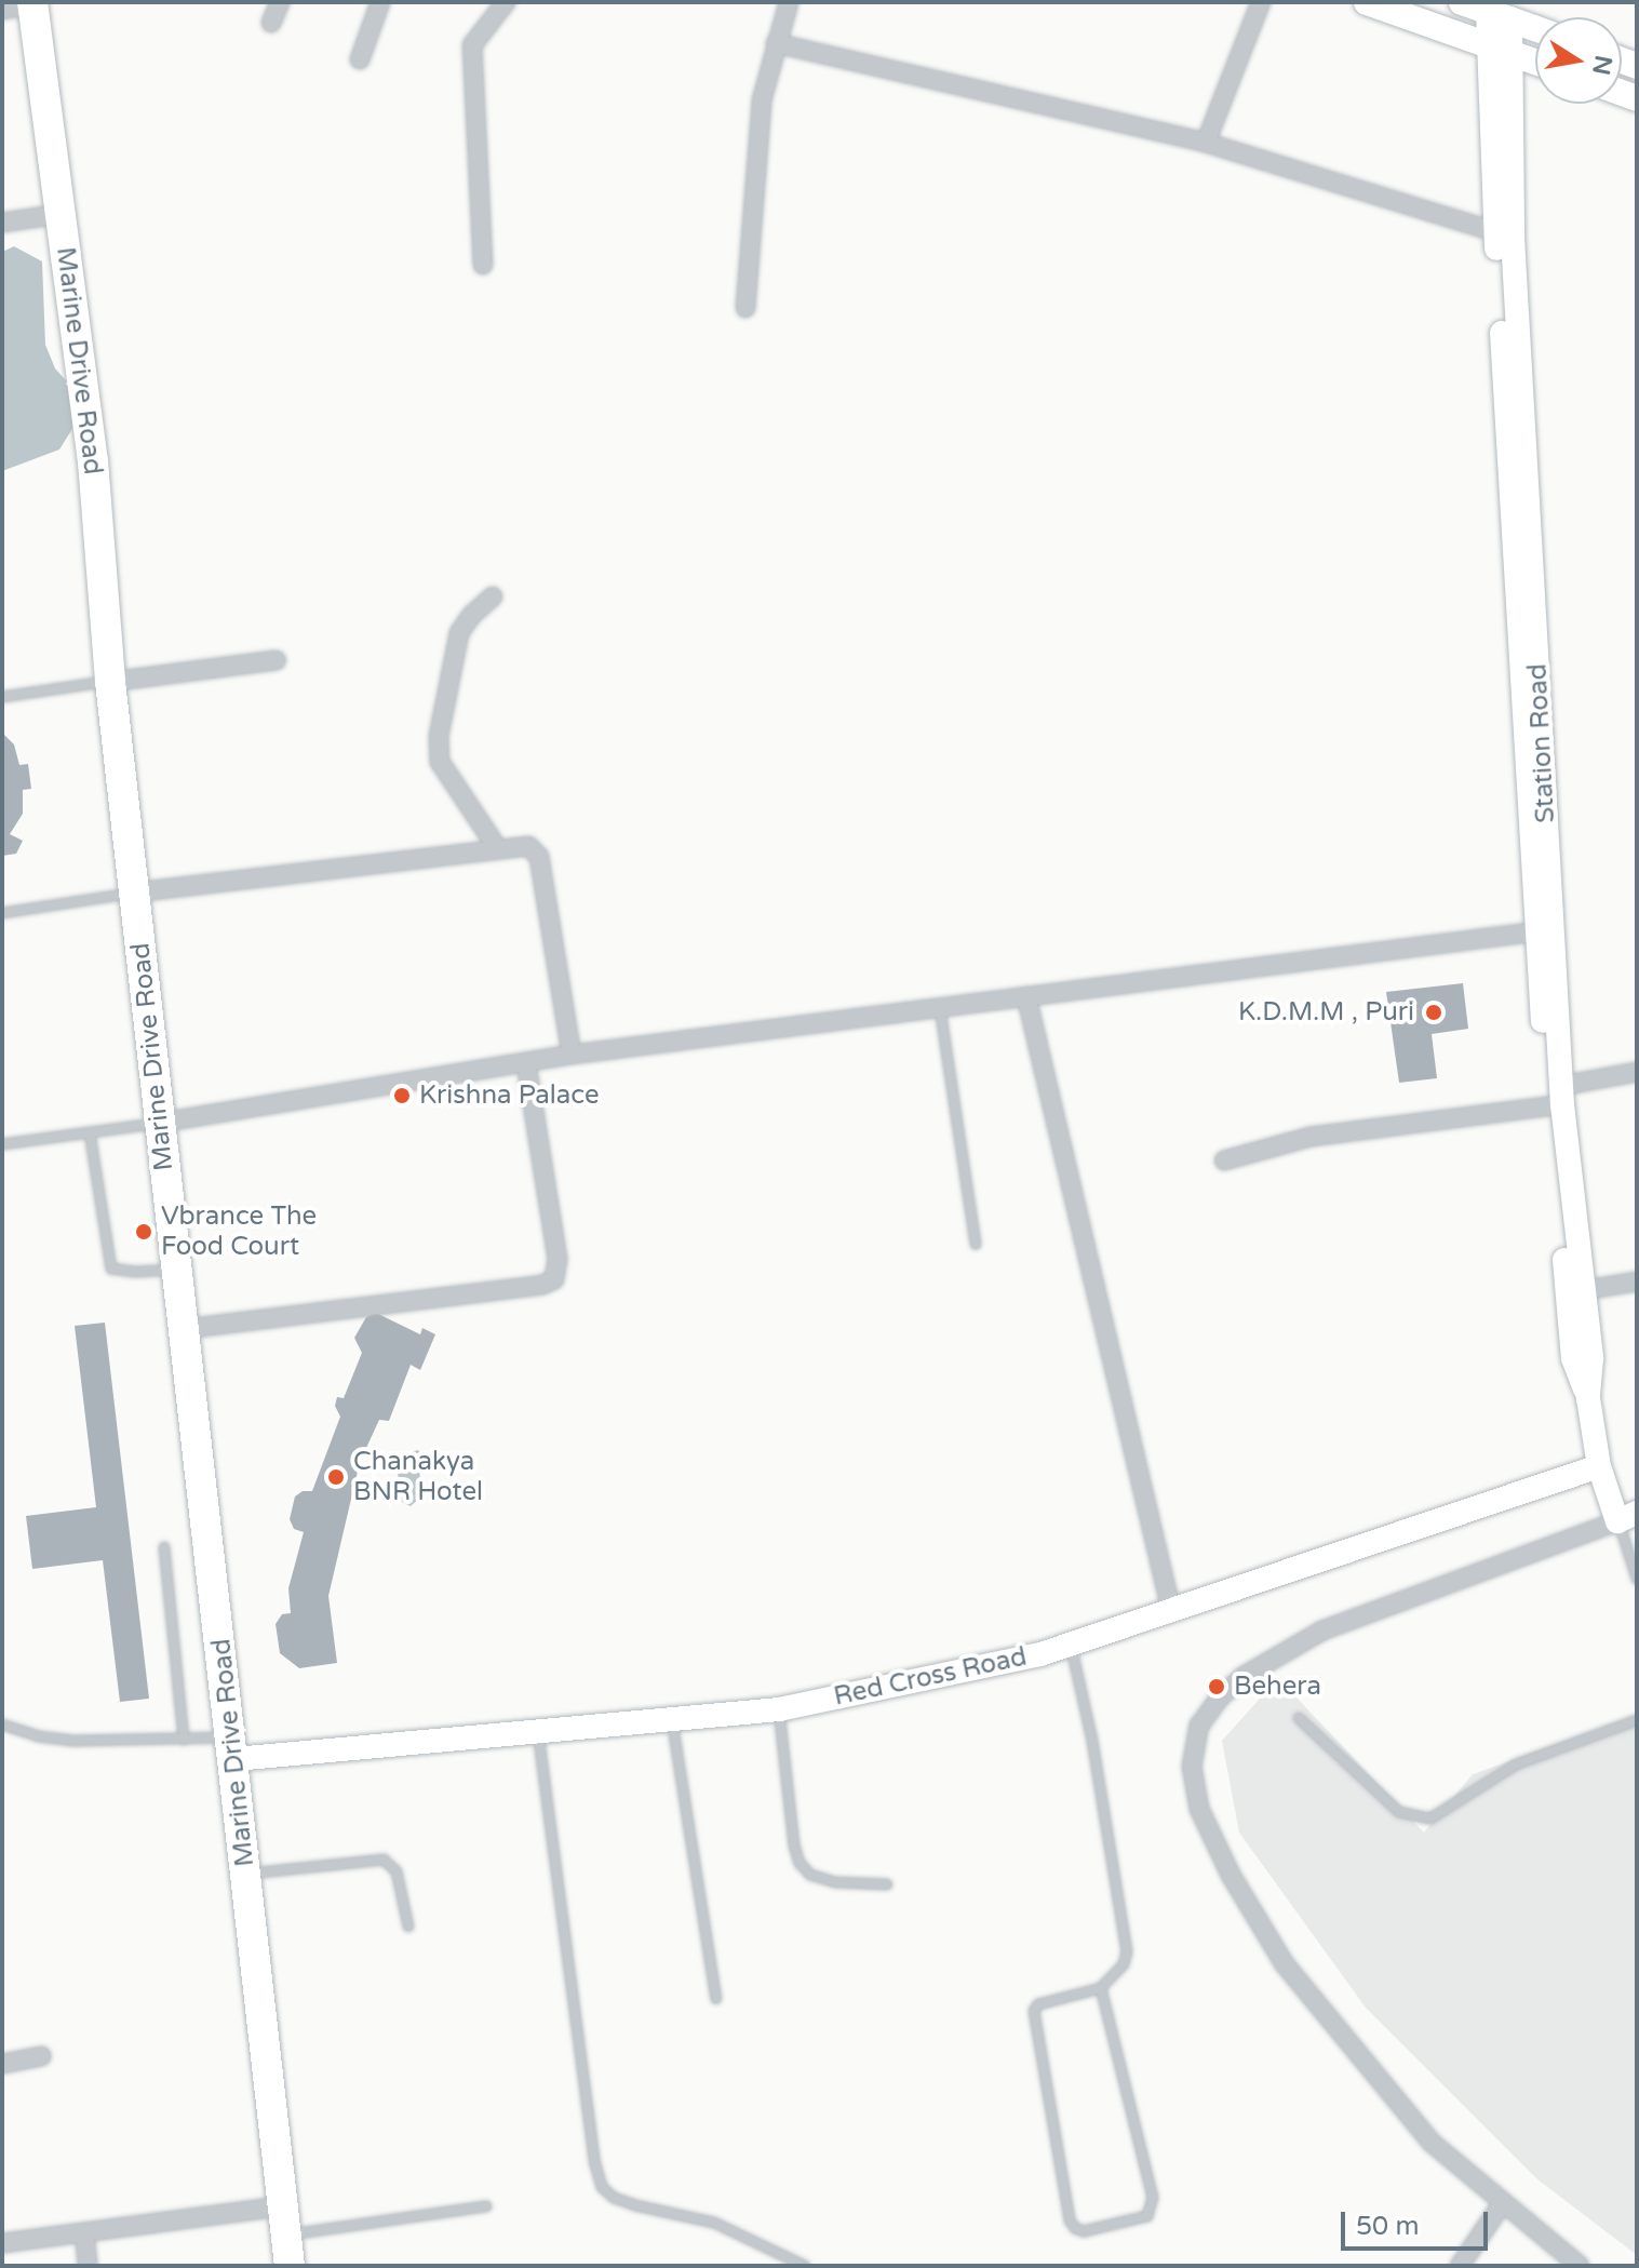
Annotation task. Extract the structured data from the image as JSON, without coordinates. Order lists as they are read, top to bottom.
{
  "streets": {
    "highway": ["Marine Drive Road"],
    "main road": ["Station Road", "Red Cross Road"]
  },
  "crossings": [
    ["Marine Drive Road", "Red Cross Road"],
    ["Station Road", "Red Cross Road"]
  ],
  "places": [
    "K.D.M.M , Puri",
    "Krishna Palace",
    "Vbrance The Food Court",
    "Chanakya BNR Hotel",
    "Behera"
  ],
  "scale_bar": "50 m",
  "north": "right"
}
